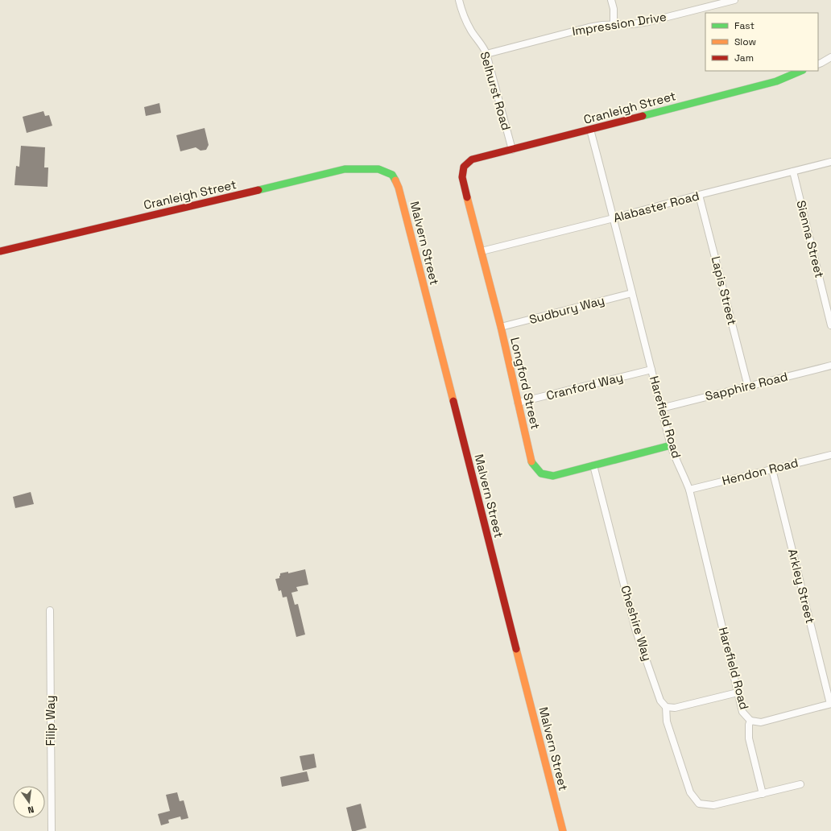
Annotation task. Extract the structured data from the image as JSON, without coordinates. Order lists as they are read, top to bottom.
{
  "streets": {
    "street": [
      "Impression Drive",
      "Selhurst Road",
      "Cranleigh Street",
      "Alabaster Road",
      "Sienna Street",
      "Malvern Street",
      "Lapis Street",
      "Sudbury Way",
      "Longford Street",
      "Cranford Way",
      "Sapphire Road",
      "Harefield Road",
      "Hendon Road",
      "Arkley Street",
      "Cheshire Way",
      "Filip Way"
    ]
  },
  "crossings": [
    ["Impression Drive", "Selhurst Road"],
    ["Selhurst Road", "Cranleigh Street"],
    ["Cranleigh Street", "Malvern Street"],
    ["Cranleigh Street", "Longford Street"],
    ["Cranleigh Street", "Harefield Road"],
    ["Alabaster Road", "Sienna Street"],
    ["Alabaster Road", "Lapis Street"],
    ["Alabaster Road", "Longford Street"],
    ["Alabaster Road", "Harefield Road"],
    ["Lapis Street", "Sapphire Road"],
    ["Sudbury Way", "Longford Street"],
    ["Sudbury Way", "Harefield Road"],
    ["Longford Street", "Cranford Way"],
    ["Longford Street", "Harefield Road"],
    ["Longford Street", "Cheshire Way"],
    ["Cranford Way", "Harefield Road"],
    ["Sapphire Road", "Harefield Road"],
    ["Harefield Road", "Hendon Road"],
    ["Hendon Road", "Arkley Street"]
  ],
  "legend": ["Fast", "Slow", "Jam"],
  "north": "bottom"
}
